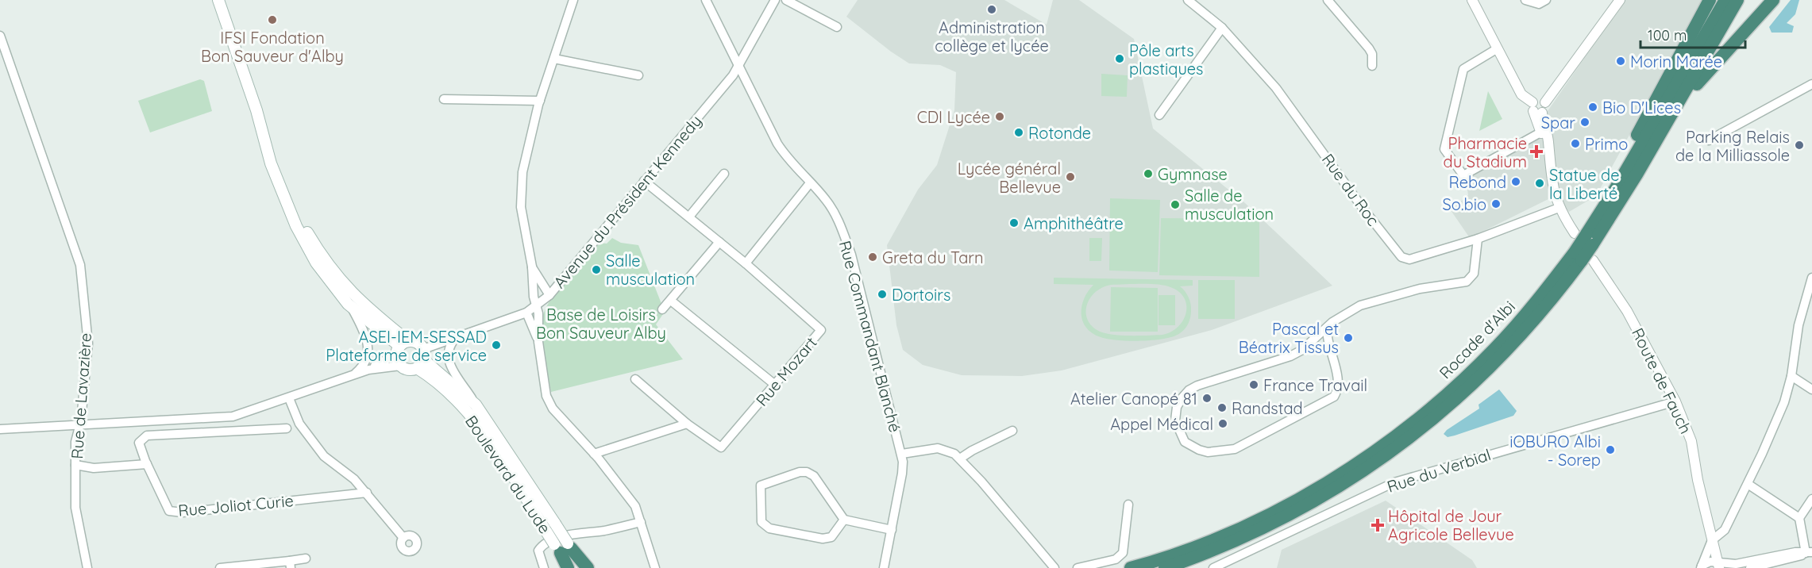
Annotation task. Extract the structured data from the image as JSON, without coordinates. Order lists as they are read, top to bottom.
{
  "streets": {
    "highway": ["Rocade d'Albi"],
    "main road": ["Boulevard du Lude"],
    "street": [
      "Rue du Roc",
      "Avenue du Président Kennedy",
      "Rue Commandant Blanché",
      "Rue Mozart",
      "Route de Fauch",
      "Rue de Lavazière",
      "Rue du Verbial",
      "Rue Joliot Curie"
    ]
  },
  "crossings": [
    ["Avenue du Président Kennedy", "Rue Commandant Blanché"],
    ["Avenue du Président Kennedy", "Boulevard du Lude"],
    ["Rocade d'Albi", "Route de Fauch"],
    ["Route de Fauch", "Rue du Verbial"]
  ],
  "parks": ["Base de Loisirs Bon Sauveur Alby"],
  "places": {
    "other": [
      "Administration collège et lycée",
      "IFSI Fondation Bon Sauveur d'Alby",
      "Pôle arts plastiques",
      "Morin Marée",
      "Bio D'Lices",
      "CDI Lycée",
      "Spar",
      "Rotonde",
      "Primo",
      "Parking Relais de la Milliassole",
      "Gymnase",
      "Lycée général Bellevue",
      "Rebond",
      "Statue de la Liberté",
      "So.bio",
      "Salle de musculation",
      "Amphithéâtre",
      "Greta du Tarn",
      "Salle musculation",
      "Dortoirs",
      "Pascal et Béatrix Tissus",
      "ASEI-IEM-SESSAD Plateforme de service",
      "France Travail",
      "Atelier Canopé 81",
      "Randstad",
      "Appel Médical",
      "iOBURO Albi - Sorep"
    ],
    "health": ["Pharmacie du Stadium", "Hôpital de Jour Agricole Bellevue"]
  },
  "scale_bar": "100 m"
}
